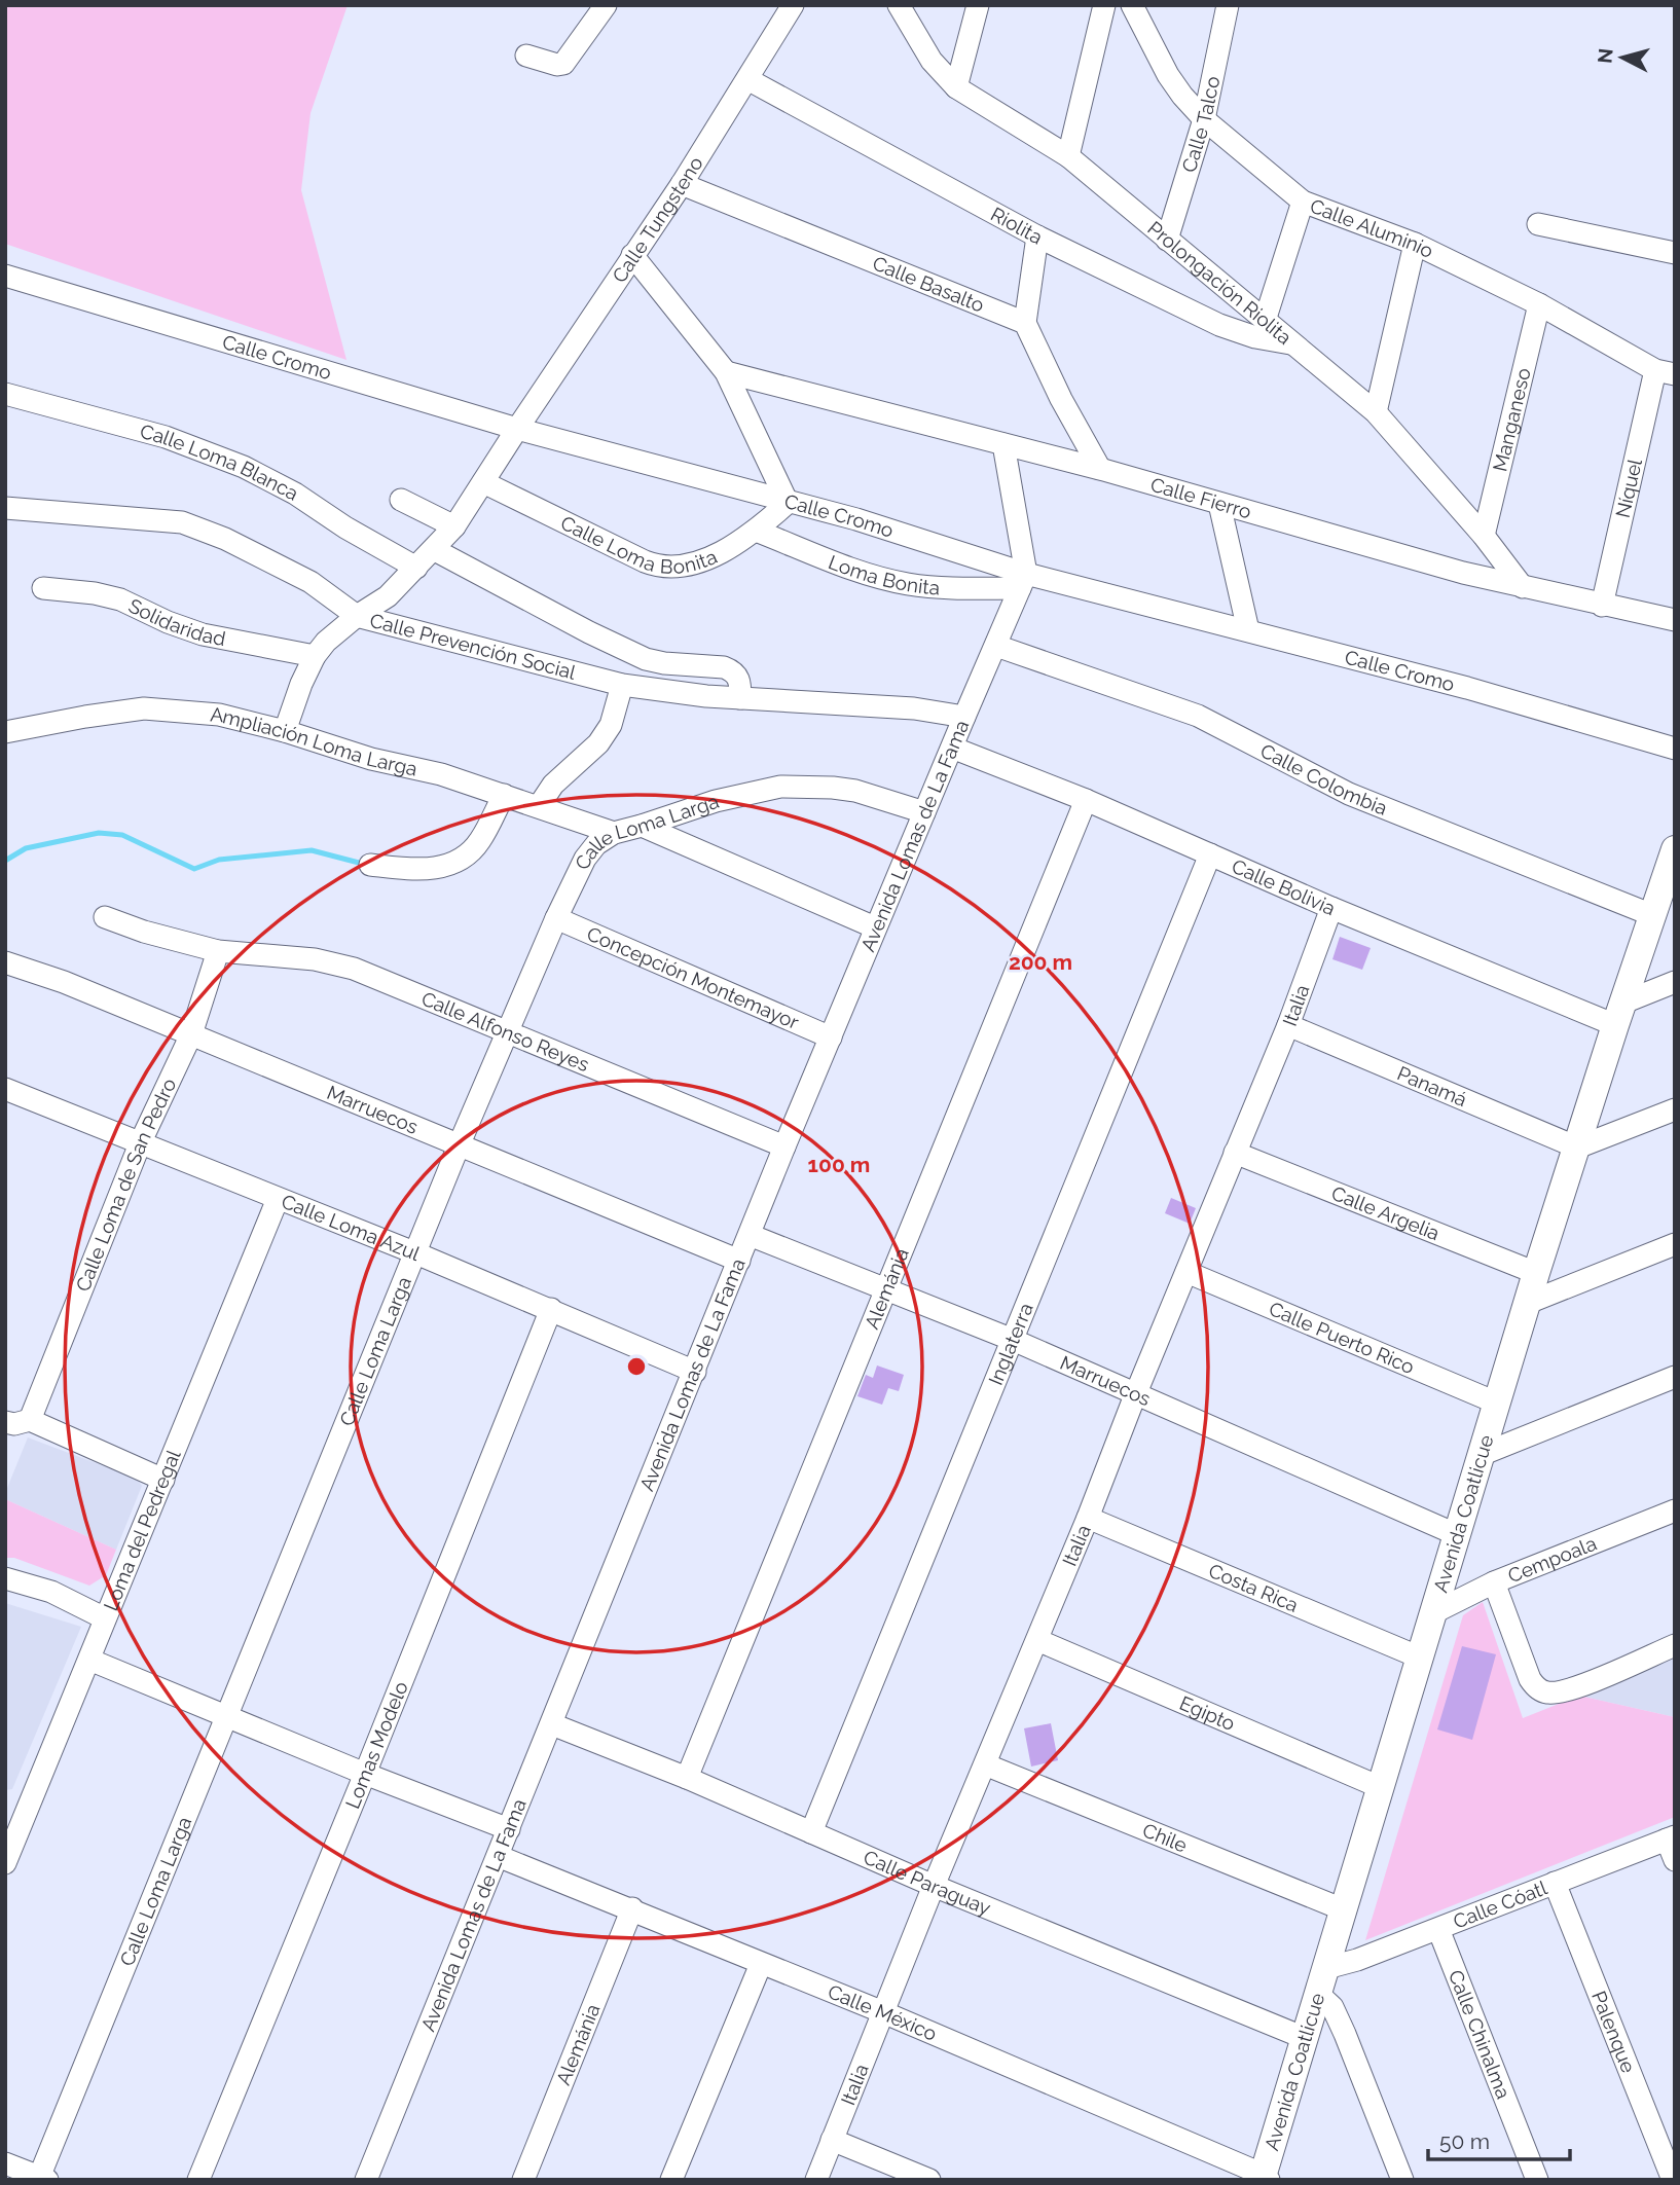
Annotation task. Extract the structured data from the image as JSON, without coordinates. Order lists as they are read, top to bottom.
{
  "streets": {
    "street": [
      "Calle Talco",
      "Calle Tungsteno",
      "Riolita",
      "Calle Aluminio",
      "Prolongación Riolita",
      "Calle Basalto",
      "Calle Cromo",
      "Manganeso",
      "Calle Loma Blanca",
      "Níquel",
      "Calle Fierro",
      "Calle Loma Bonita",
      "Loma Bonita",
      "Solidaridad",
      "Calle Prevención Social",
      "Ampliación Loma Larga",
      "Calle Colombia",
      "Avenida Lomas de La Fama",
      "Calle Loma Larga",
      "Calle Bolivia",
      "Concepción Montemayor",
      "Italia",
      "Calle Alfonso Reyes",
      "Panamá",
      "Marruecos",
      "Calle Loma de San Pedro",
      "Calle Argelia",
      "Calle Loma Azul",
      "Alemánia",
      "Calle Puerto Rico",
      "Inglaterra",
      "Avenida Coatlicue",
      "Loma del Pedregal",
      "Cempoala",
      "Costa Rica",
      "Egipto",
      "Lomas Modelo",
      "Chile",
      "Calle Paraguay",
      "Calle Cóatl",
      "Calle México",
      "Palenque",
      "Calle Chinalma"
    ]
  },
  "crossings": [
    ["Calle Talco", "Calle Aluminio"],
    ["Calle Talco", "Prolongación Riolita"],
    ["Calle Tungsteno", "Riolita"],
    ["Calle Tungsteno", "Calle Basalto"],
    ["Calle Tungsteno", "Calle Cromo"],
    ["Riolita", "Prolongación Riolita"],
    ["Calle Aluminio", "Manganeso"],
    ["Calle Aluminio", "Níquel"],
    ["Prolongación Riolita", "Manganeso"],
    ["Prolongación Riolita", "Calle Fierro"],
    ["Calle Cromo", "Calle Loma Bonita"],
    ["Calle Cromo", "Loma Bonita"],
    ["Calle Cromo", "Avenida Lomas de La Fama"],
    ["Níquel", "Calle Fierro"],
    ["Calle Loma Bonita", "Loma Bonita"],
    ["Loma Bonita", "Avenida Lomas de La Fama"],
    ["Calle Prevención Social", "Avenida Lomas de La Fama"],
    ["Ampliación Loma Larga", "Calle Loma Larga"],
    ["Calle Colombia", "Avenida Lomas de La Fama"],
    ["Calle Colombia", "Avenida Coatlicue"],
    ["Avenida Lomas de La Fama", "Calle Loma Larga"],
    ["Avenida Lomas de La Fama", "Calle Bolivia"],
    ["Avenida Lomas de La Fama", "Concepción Montemayor"],
    ["Avenida Lomas de La Fama", "Calle Alfonso Reyes"],
    ["Avenida Lomas de La Fama", "Marruecos"],
    ["Avenida Lomas de La Fama", "Calle Loma Azul"],
    ["Avenida Lomas de La Fama", "Calle Paraguay"],
    ["Avenida Lomas de La Fama", "Calle México"],
    ["Calle Loma Larga", "Concepción Montemayor"],
    ["Calle Loma Larga", "Calle Alfonso Reyes"],
    ["Calle Loma Larga", "Marruecos"],
    ["Calle Loma Larga", "Calle Loma Azul"],
    ["Calle Bolivia", "Italia"],
    ["Calle Bolivia", "Alemánia"],
    ["Calle Bolivia", "Inglaterra"],
    ["Calle Bolivia", "Avenida Coatlicue"],
    ["Italia", "Panamá"],
    ["Italia", "Marruecos"],
    ["Italia", "Calle Argelia"],
    ["Italia", "Calle Puerto Rico"],
    ["Italia", "Costa Rica"],
    ["Italia", "Egipto"],
    ["Italia", "Chile"],
    ["Italia", "Calle Paraguay"],
    ["Italia", "Calle México"],
    ["Calle Alfonso Reyes", "Calle Loma de San Pedro"],
    ["Panamá", "Avenida Coatlicue"],
    ["Marruecos", "Calle Loma de San Pedro"],
    ["Marruecos", "Alemánia"],
    ["Marruecos", "Inglaterra"],
    ["Marruecos", "Avenida Coatlicue"],
    ["Calle Loma de San Pedro", "Calle Loma Azul"],
    ["Calle Argelia", "Avenida Coatlicue"],
    ["Calle Loma Azul", "Loma del Pedregal"],
    ["Calle Loma Azul", "Lomas Modelo"],
    ["Alemánia", "Calle Paraguay"],
    ["Alemánia", "Calle México"],
    ["Calle Puerto Rico", "Avenida Coatlicue"],
    ["Inglaterra", "Calle Paraguay"],
    ["Avenida Coatlicue", "Cempoala"],
    ["Avenida Coatlicue", "Costa Rica"],
    ["Avenida Coatlicue", "Egipto"],
    ["Avenida Coatlicue", "Chile"],
    ["Avenida Coatlicue", "Calle Paraguay"],
    ["Avenida Coatlicue", "Calle Cóatl"],
    ["Avenida Coatlicue", "Calle México"],
    ["Calle Cóatl", "Palenque"],
    ["Calle Cóatl", "Calle Chinalma"]
  ],
  "scale_bar": "50 m",
  "north": "left",
  "rings": ["200 m", "100 m"]
}
